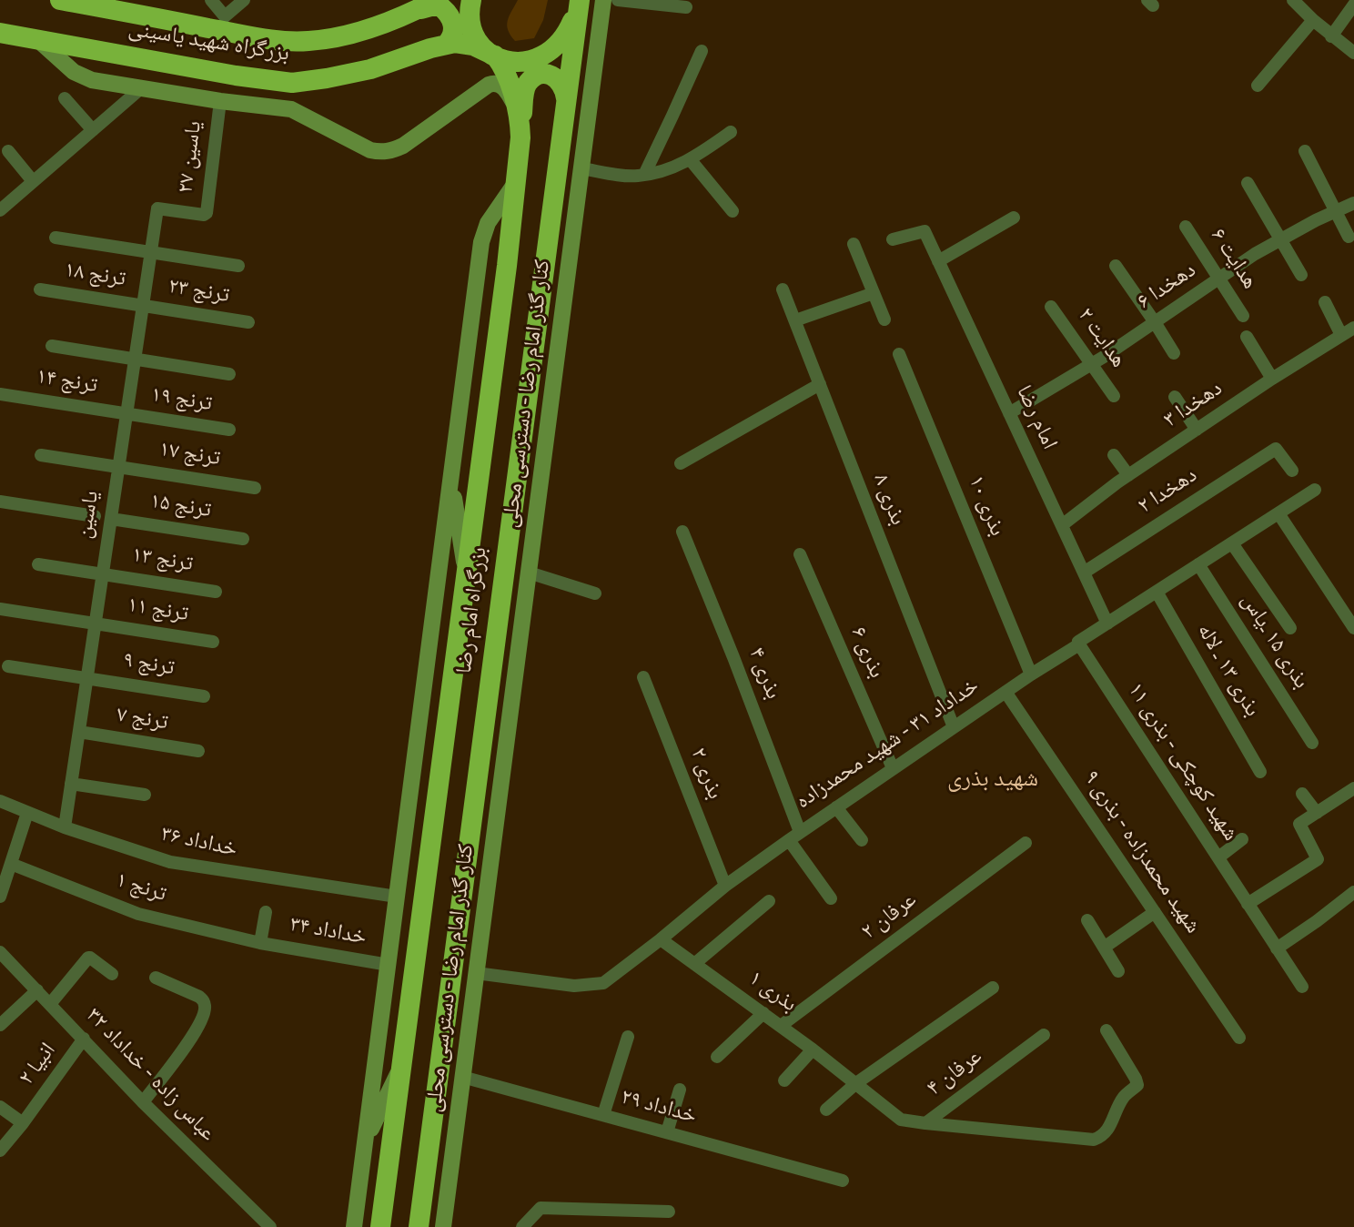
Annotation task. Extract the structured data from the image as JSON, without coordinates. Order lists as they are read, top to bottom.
{
  "streets": {
    "highway": ["بزرگراه شهید یاسینی", "بزرگراه امام رضا"],
    "main road": ["کنار گذر امام رضا - دسترسی محلی"],
    "street": [
      "یاسین ۲۷",
      "هدایت ۶",
      "ترنج ۱۸",
      "دهخدا ۶",
      "ترنج ۲۳",
      "هدایت ۲",
      "ترنج ۱۴",
      "ترنج ۱۹",
      "دهخدا ۳",
      "امام رضا",
      "ترنج ۱۷",
      "دهخدا ۲",
      "بذری ۸",
      "بذری ۱۰",
      "ترنج ۱۵",
      "یاسین",
      "ترنج ۱۳",
      "ترنج ۱۱",
      "بذری ۱۵ ـ‌یاس",
      "بذری ۶",
      "ترنج ۹",
      "بذری ۱۳ ـ لاله",
      "بذری ۴",
      "ترنج ۷",
      "خداداد ۳۱ - شهید محمدزاده",
      "شهید کوچکی - بذری ۱۱",
      "بذری ۲",
      "خداداد ۳۶",
      "شهید محمدزاده - بذری ۹",
      "ترنج ۱",
      "عرفان ۲",
      "خداداد ۳۴",
      "بذری ۱",
      "انبیا ۲",
      "عرفان ۴",
      "عباس زاده - خداداد ۳۲",
      "خداداد ۲۹"
    ]
  },
  "crossings": [
    ["بزرگراه شهید یاسینی", "بزرگراه امام رضا"],
    ["یاسین ۲۷", "یاسین"],
    ["هدایت ۶", "دهخدا ۶"],
    ["ترنج ۱۸", "ترنج ۲۳"],
    ["ترنج ۱۸", "یاسین"],
    ["دهخدا ۶", "هدایت ۲"],
    ["دهخدا ۶", "امام رضا"],
    ["ترنج ۲۳", "یاسین"],
    ["ترنج ۱۴", "ترنج ۱۹"],
    ["ترنج ۱۴", "یاسین"],
    ["کنار گذر امام رضا - دسترسی محلی", "خداداد ۳۱ - شهید محمدزاده"],
    ["کنار گذر امام رضا - دسترسی محلی", "خداداد ۲۹"],
    ["ترنج ۱۹", "یاسین"],
    ["دهخدا ۳", "امام رضا"],
    ["امام رضا", "دهخدا ۲"],
    ["امام رضا", "خداداد ۳۱ - شهید محمدزاده"],
    ["ترنج ۱۷", "یاسین"],
    ["بذری ۸", "خداداد ۳۱ - شهید محمدزاده"],
    ["بذری ۱۰", "خداداد ۳۱ - شهید محمدزاده"],
    ["ترنج ۱۵", "یاسین"],
    ["یاسین", "ترنج ۱۳"],
    ["یاسین", "ترنج ۱۱"],
    ["یاسین", "ترنج ۹"],
    ["یاسین", "ترنج ۷"],
    ["یاسین", "خداداد ۳۶"],
    ["بذری ۱۵ ـ‌یاس", "خداداد ۳۱ - شهید محمدزاده"],
    ["بذری ۶", "خداداد ۳۱ - شهید محمدزاده"],
    ["بذری ۱۳ ـ لاله", "خداداد ۳۱ - شهید محمدزاده"],
    ["بذری ۴", "خداداد ۳۱ - شهید محمدزاده"],
    ["خداداد ۳۱ - شهید محمدزاده", "شهید کوچکی - بذری ۱۱"],
    ["خداداد ۳۱ - شهید محمدزاده", "بذری ۲"],
    ["خداداد ۳۱ - شهید محمدزاده", "شهید محمدزاده - بذری ۹"],
    ["خداداد ۳۱ - شهید محمدزاده", "بذری ۱"],
    ["ترنج ۱", "خداداد ۳۴"],
    ["عرفان ۲", "بذری ۱"],
    ["بذری ۱", "عرفان ۴"],
    ["انبیا ۲", "عباس زاده - خداداد ۳۲"]
  ],
  "districts": ["شهید بذری"]
}
